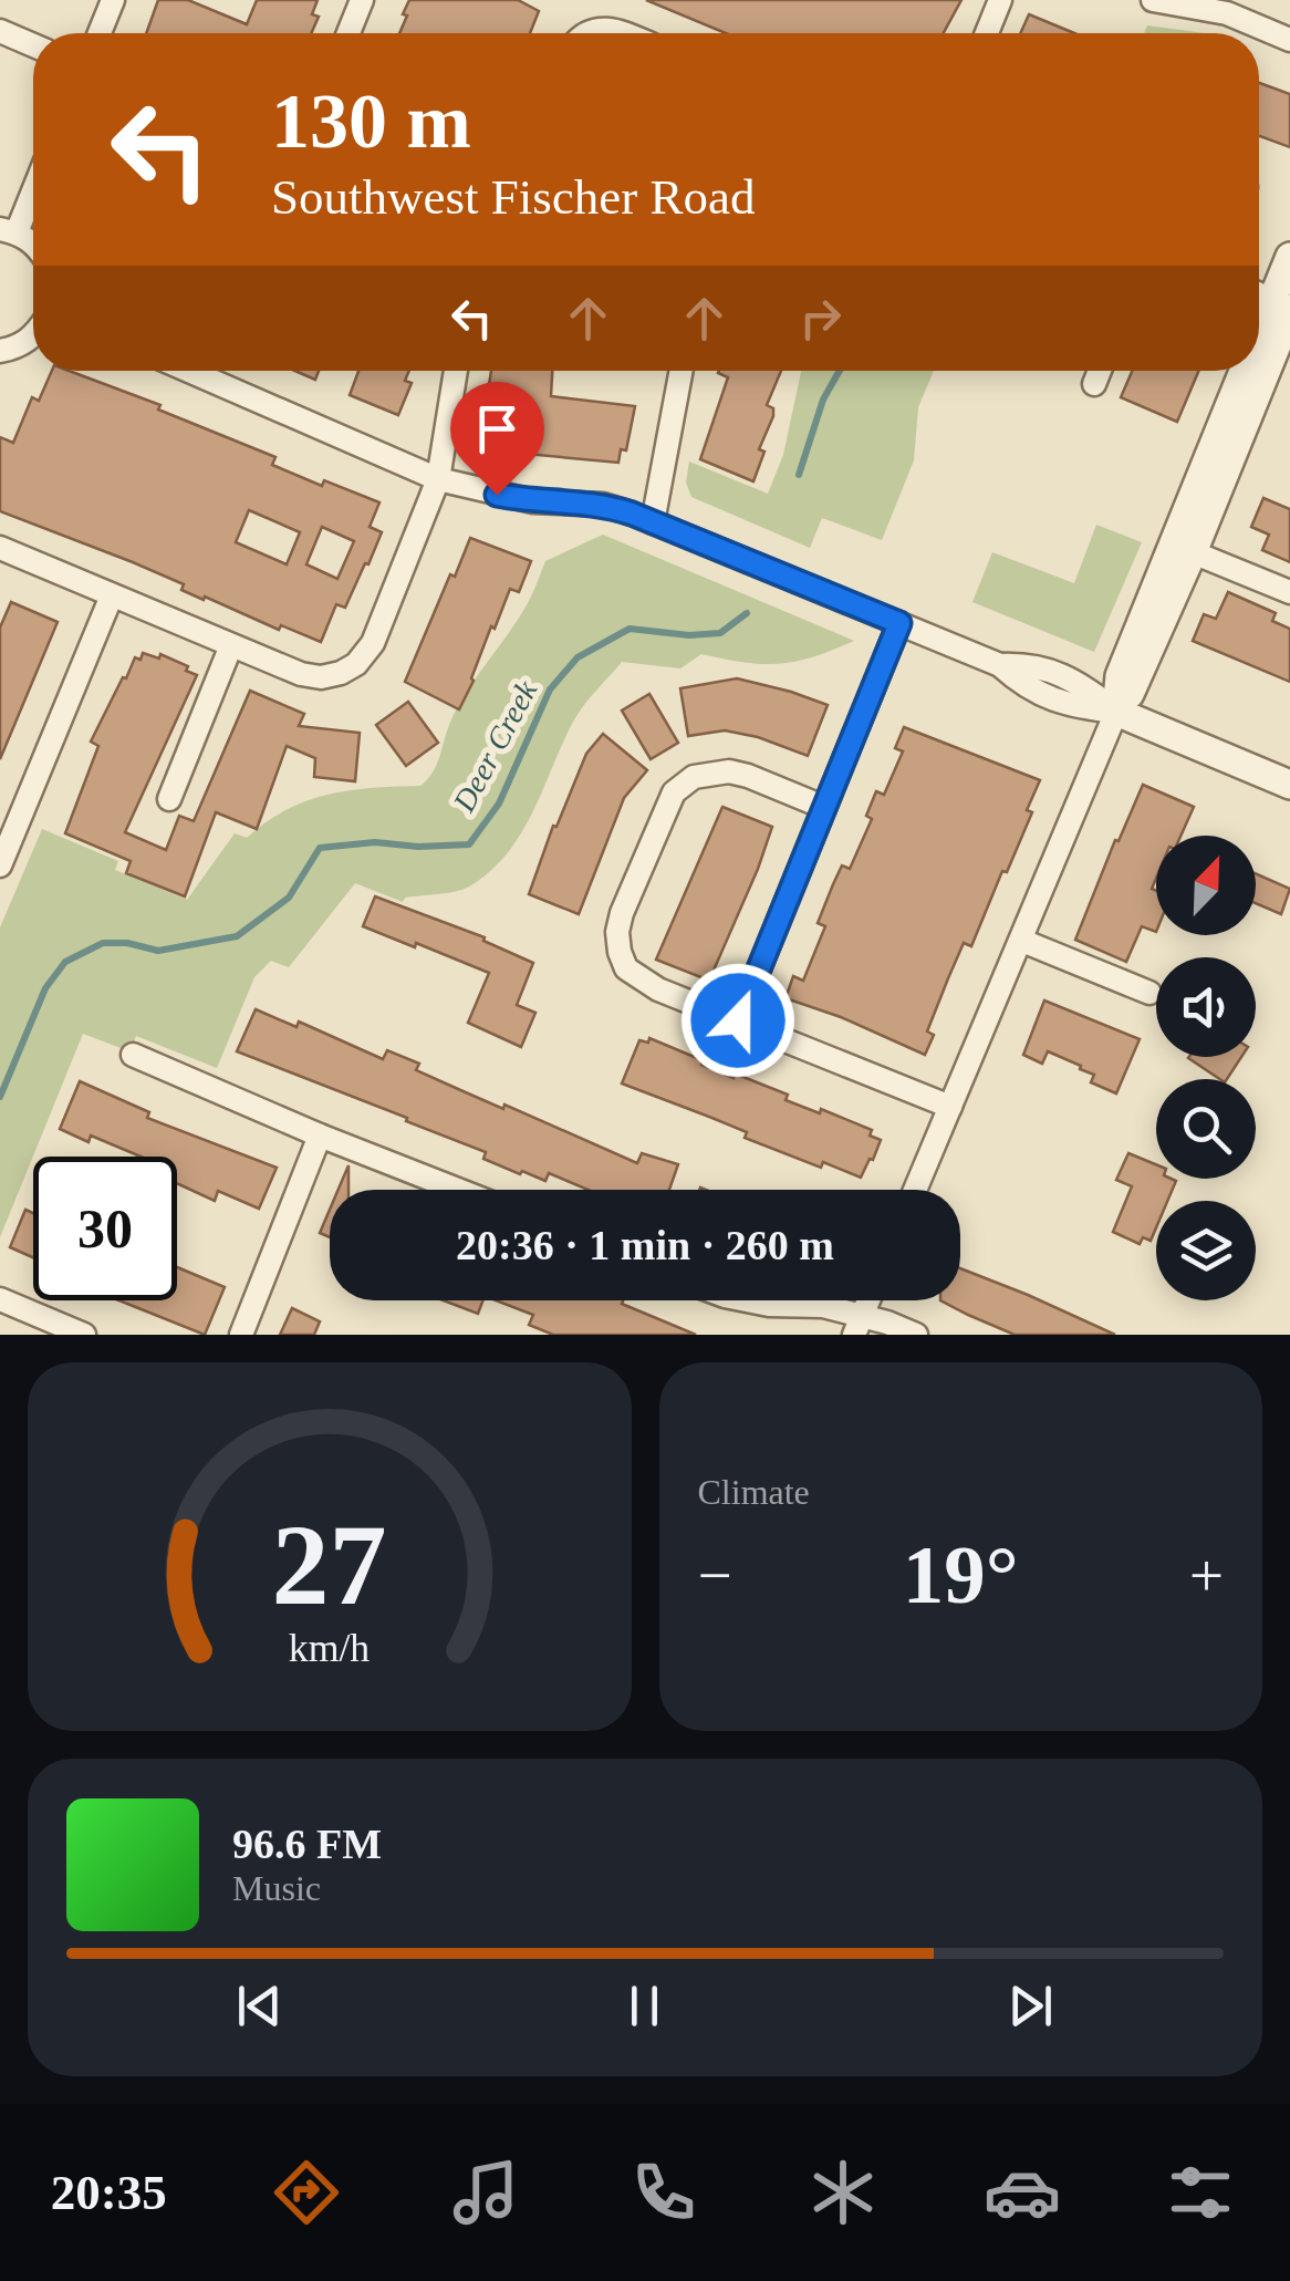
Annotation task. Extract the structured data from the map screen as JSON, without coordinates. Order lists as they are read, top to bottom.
{
  "water": ["Deer Creek"],
  "north": "top right",
  "page": {
    "turn": ["130 m", "Southwest Fischer Road"],
    "limit": "30",
    "trip": "20:36 · 1 min · 260 m",
    "tile": "Climate",
    "heat": ["−", "19°", "+"],
    "song": ["96.6 FM", "Music"],
    "tabs": "20:35",
    "gauge": ["27", "km/h"]
  }
}
